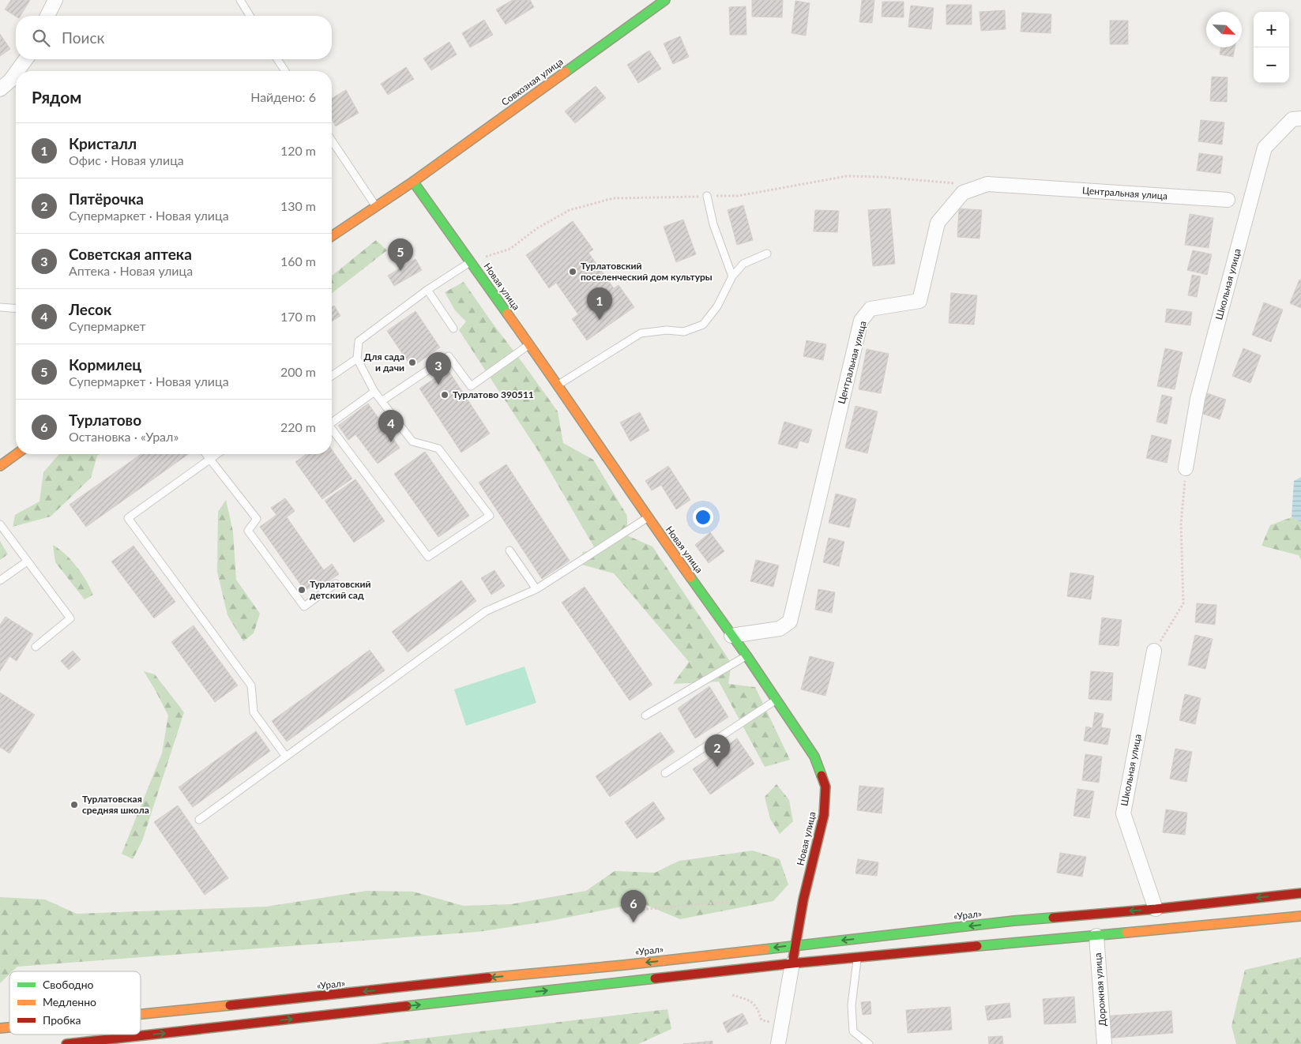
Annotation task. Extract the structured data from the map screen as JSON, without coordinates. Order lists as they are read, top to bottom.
{
  "streets": {
    "main road": ["Совхозная улица", "Новая улица", "«Урал»"],
    "street": ["Центральная улица", "Школьная улица", "Дорожная улица"]
  },
  "crossings": [
    ["Совхозная улица", "Новая улица"],
    ["Центральная улица", "Новая улица"],
    ["Школьная улица", "«Урал»"],
    ["Новая улица", "«Урал»"]
  ],
  "places": [
    "Турлатовский поселенческий дом культуры",
    "Для сада и дачи",
    "Турлатово 390511",
    "Турлатовский детский сад",
    "Турлатовская средняя школа"
  ],
  "legend": ["Свободно", "Медленно", "Пробка"],
  "north": "bottom right",
  "page": {
    "map_buttons": ["+", "−"],
    "search": "Поиск",
    "heading": ["Рядом", "Найдено: 6"],
    "list": [
      {
        "mark": "1",
        "name": "Кристалл",
        "note": "Офис · Новая улица",
        "value": "120 m"
      },
      {
        "mark": "2",
        "name": "Пятёрочка",
        "note": "Супермаркет · Новая улица",
        "value": "130 m"
      },
      {
        "mark": "3",
        "name": "Советская аптека",
        "note": "Аптека · Новая улица",
        "value": "160 m"
      },
      {
        "mark": "4",
        "name": "Лесок",
        "note": "Супермаркет",
        "value": "170 m"
      },
      {
        "mark": "5",
        "name": "Кормилец",
        "note": "Супермаркет · Новая улица",
        "value": "200 m"
      },
      {
        "mark": "6",
        "name": "Турлатово",
        "note": "Остановка · «Урал»",
        "value": "220 m"
      }
    ],
    "pins": [
      "5",
      "1",
      "3",
      "4",
      "2",
      "6"
    ]
  }
}
